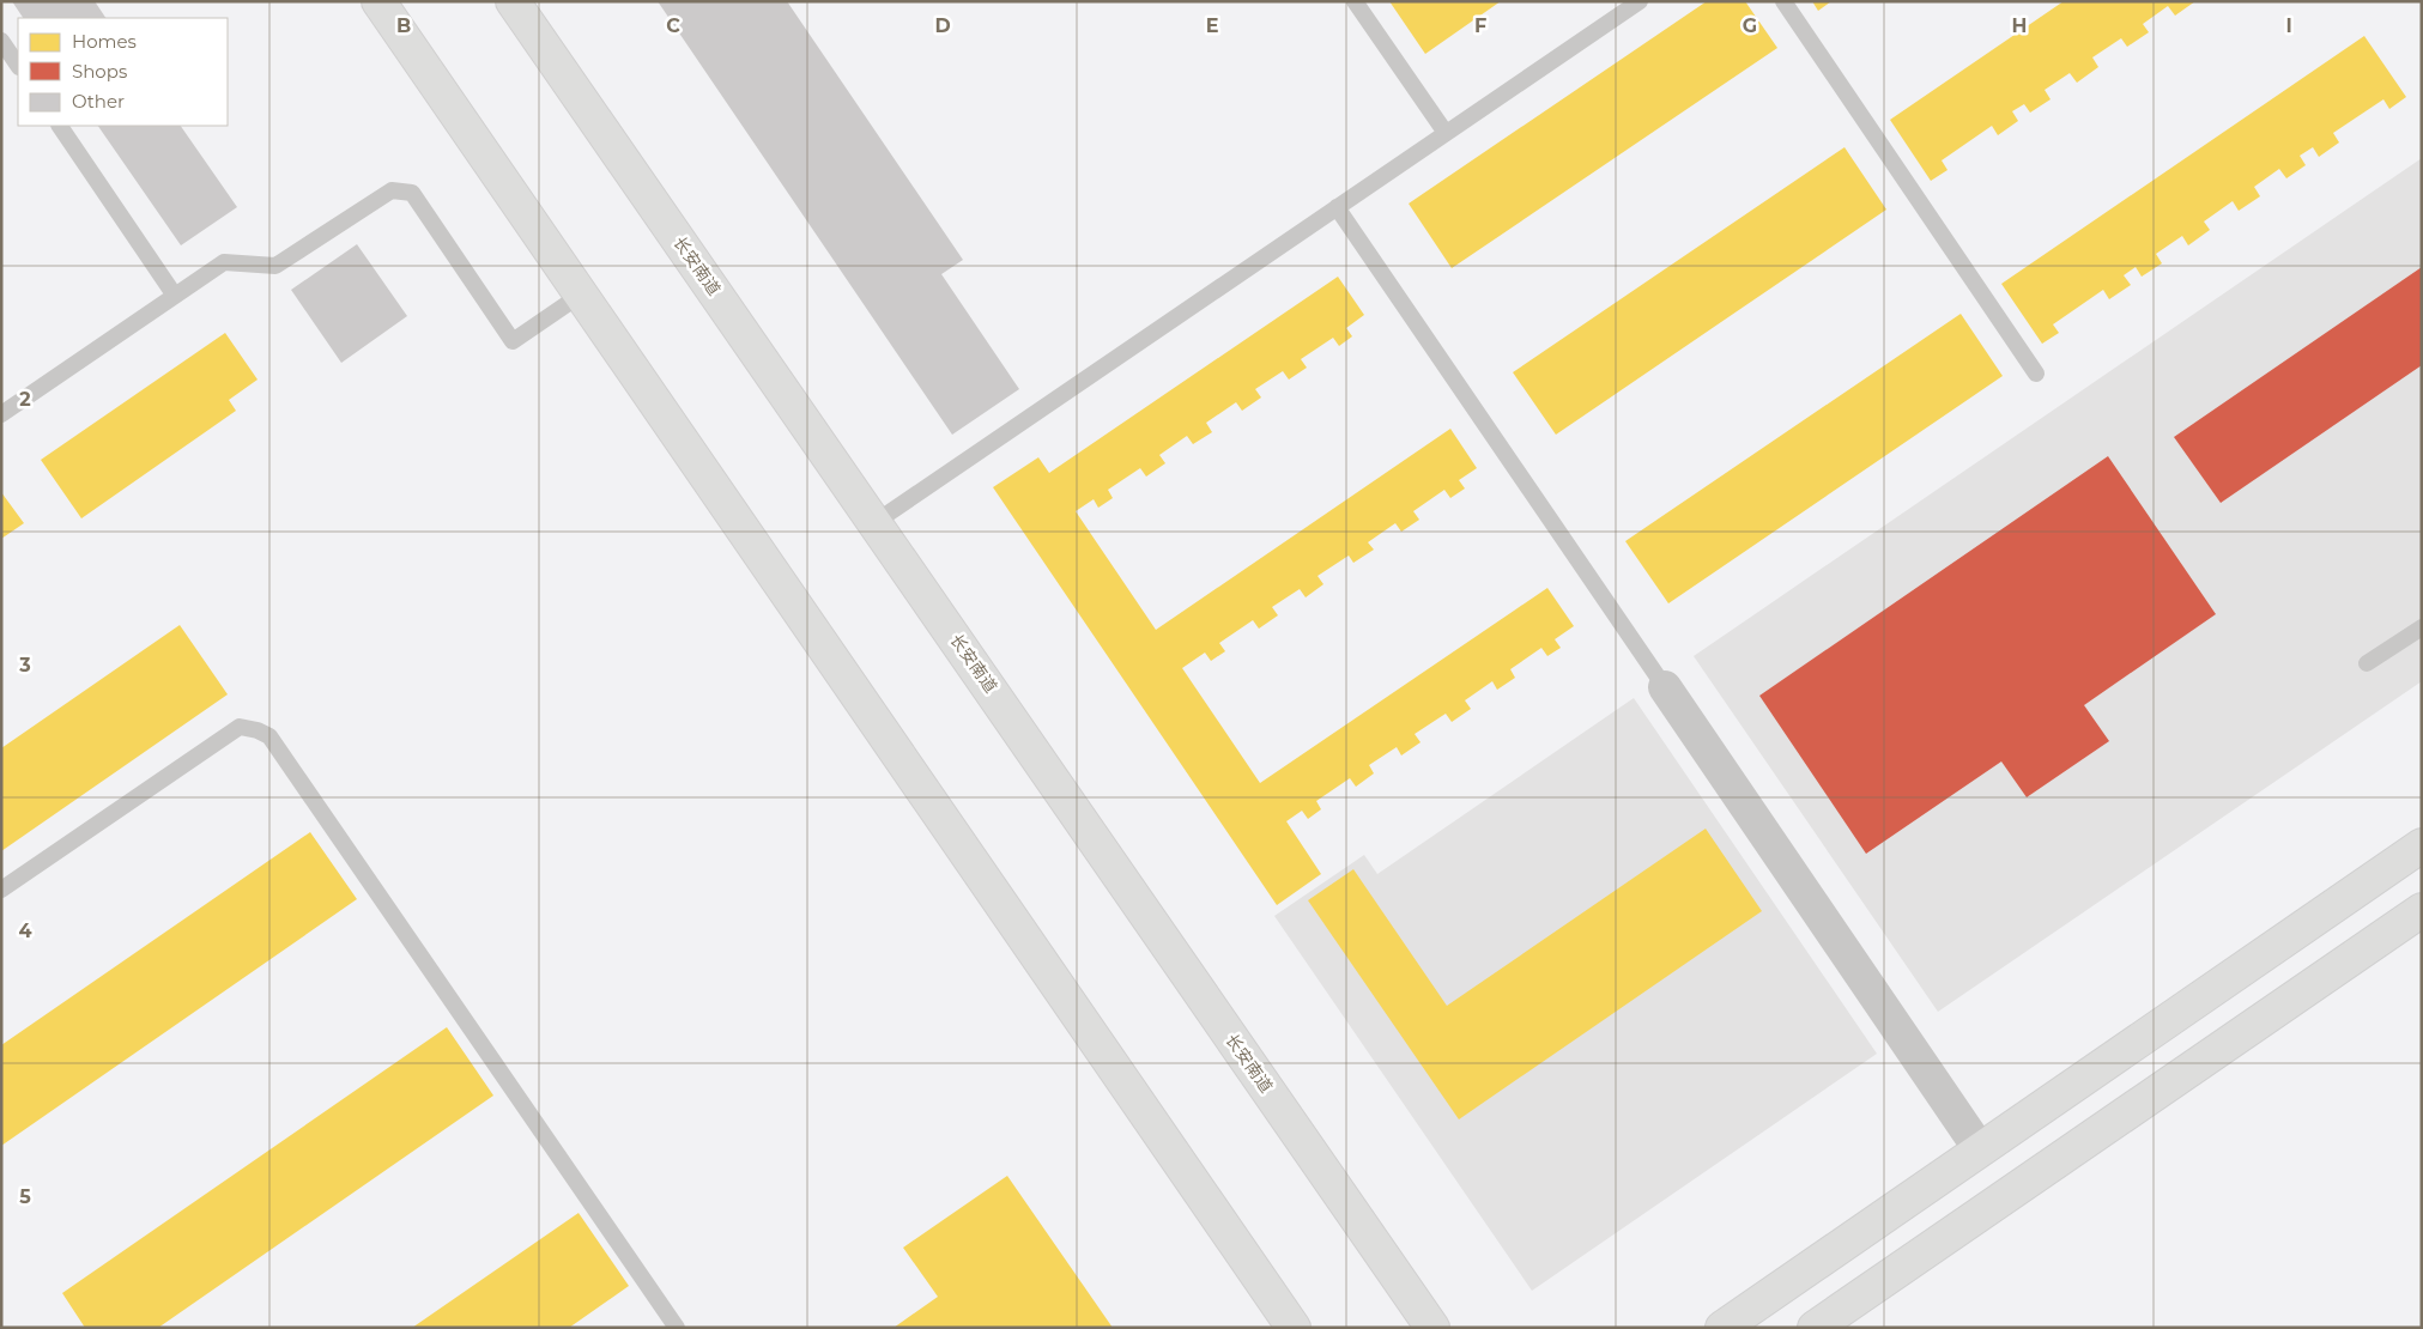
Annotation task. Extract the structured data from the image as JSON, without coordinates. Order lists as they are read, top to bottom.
{
  "streets": {
    "main road": ["长安南道"]
  },
  "legend": ["Homes", "Shops", "Other"],
  "grid": {
    "columns": [
      "B",
      "C",
      "D",
      "E",
      "F",
      "G",
      "H",
      "I"
    ],
    "rows": [
      "2",
      "3",
      "4",
      "5"
    ]
  }
}
